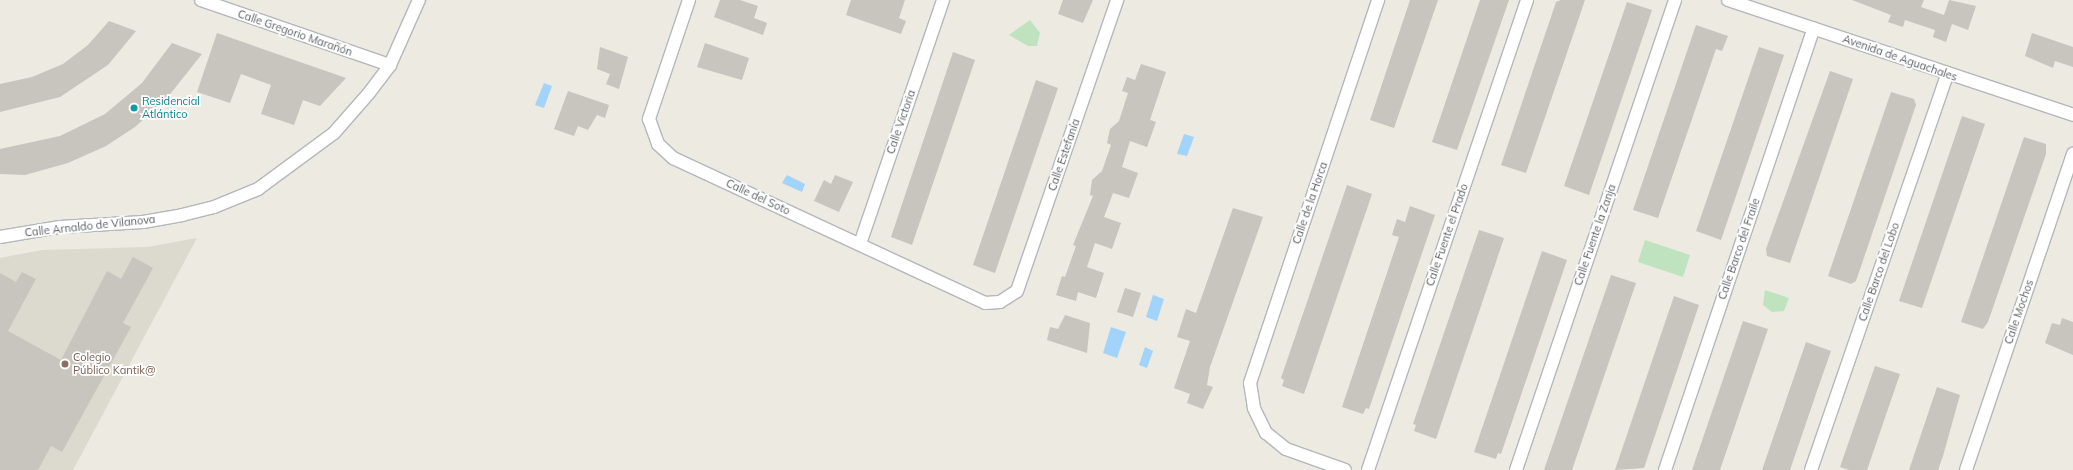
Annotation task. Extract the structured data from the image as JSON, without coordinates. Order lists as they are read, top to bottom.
{
  "streets": {
    "street": [
      "Calle Gregorio Marañón",
      "Avenida de Aguachales",
      "Calle Victoria",
      "Calle Estefanía",
      "Calle del Soto",
      "Calle de la Horca",
      "Calle Arnaldo de Vilanova",
      "Calle Fuente el Prado",
      "Calle Fuente la Zanja",
      "Calle Barco del Fraile",
      "Calle Barco del Lobo",
      "Calle Mochos"
    ]
  },
  "crossings": [
    ["Calle Gregorio Marañón", "Calle Arnaldo de Vilanova"],
    ["Avenida de Aguachales", "Calle Barco del Fraile"],
    ["Avenida de Aguachales", "Calle Barco del Lobo"],
    ["Calle Victoria", "Calle del Soto"],
    ["Calle Estefanía", "Calle del Soto"]
  ],
  "places": ["Residencial Atlántico", "Colegio Público Kantik@"]
}
